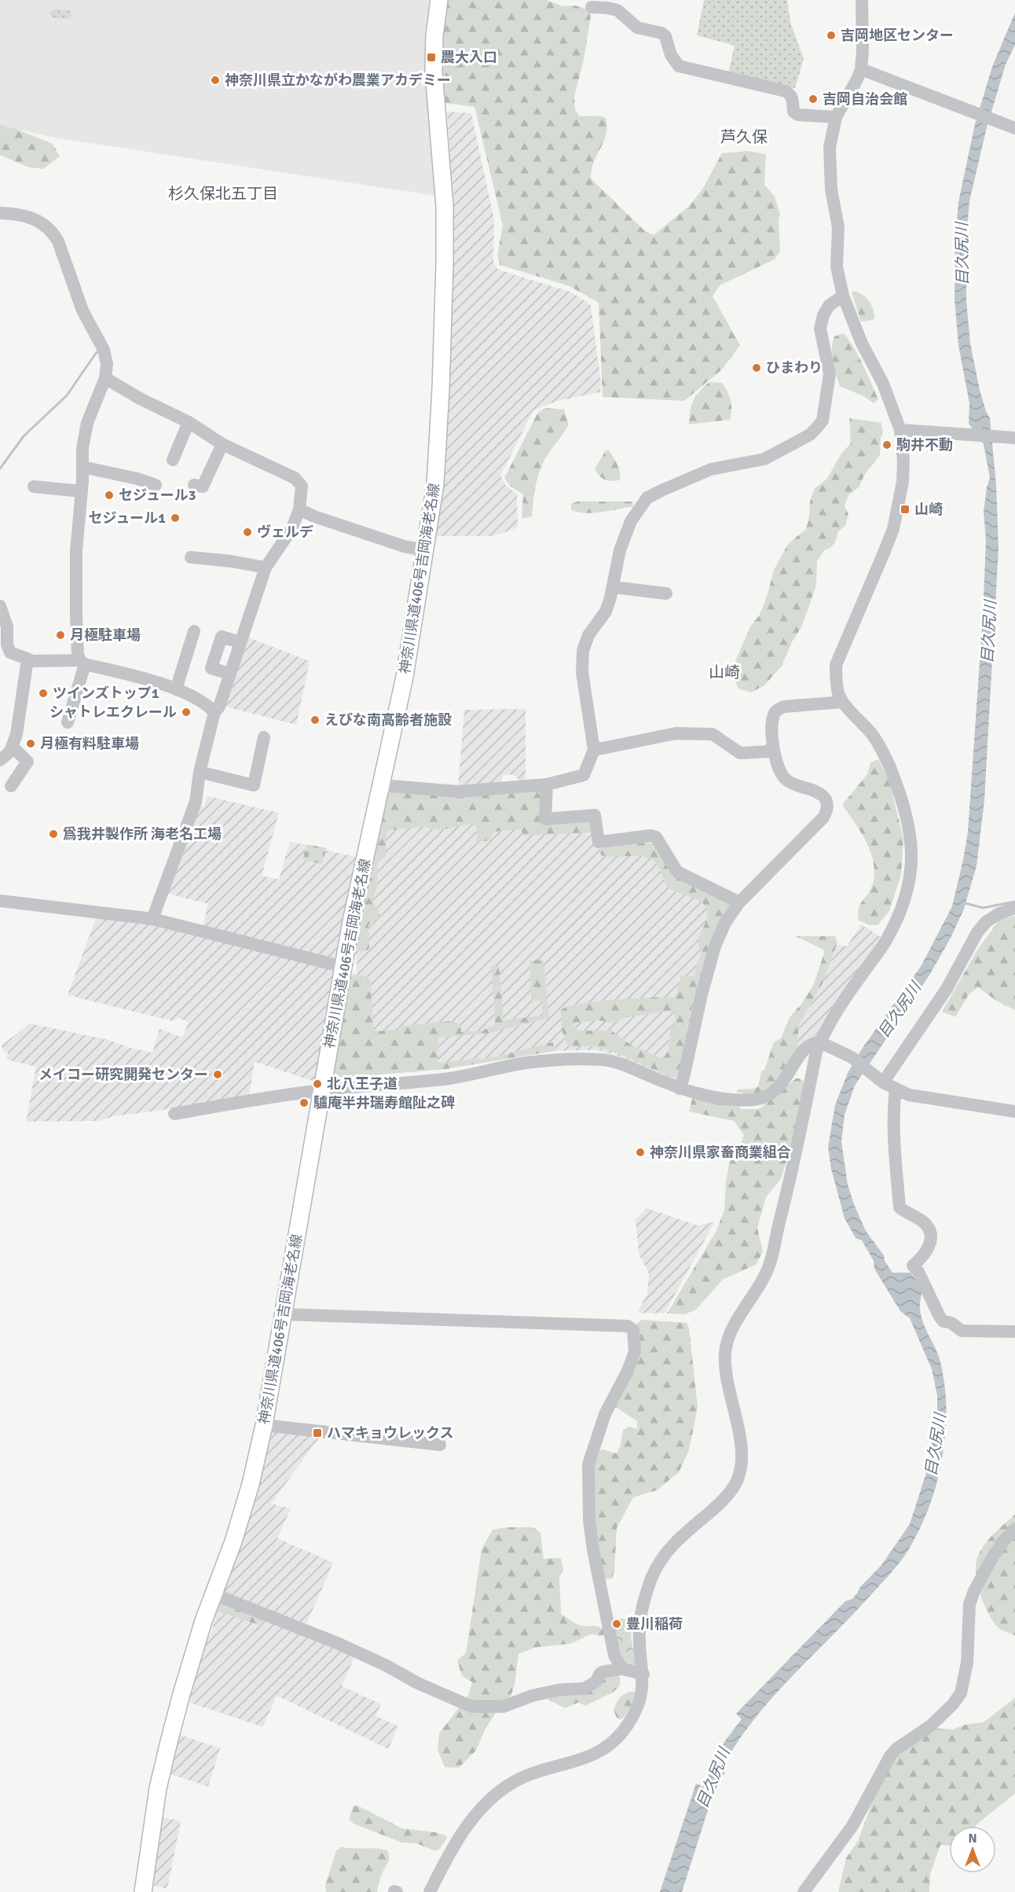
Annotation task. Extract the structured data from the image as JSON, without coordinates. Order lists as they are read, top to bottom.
{
  "streets": {
    "main road": ["神奈川県道406号吉岡海老名線"]
  },
  "districts": ["芦久保", "杉久保北五丁目", "山崎"],
  "water": ["目久尻川"],
  "places": {
    "other": [
      "吉岡地区センター",
      "神奈川県立かながわ農業アカデミー",
      "吉岡自治会館",
      "ひまわり",
      "駒井不動",
      "セジュール3",
      "セジュール1",
      "ヴェルデ",
      "月極駐車場",
      "ツインズトップ1",
      "シャトレエクレール",
      "えびな南高齢者施設",
      "月極有料駐車場",
      "爲我井製作所 海老名工場",
      "メイコー研究開発センター",
      "北八王子道",
      "驢庵半井瑞寿館阯之碑",
      "神奈川県家畜商業組合",
      "豊川稲荷"
    ],
    "transit": ["農大入口", "山崎", "ハマキョウレックス"]
  },
  "north": "top"
}
